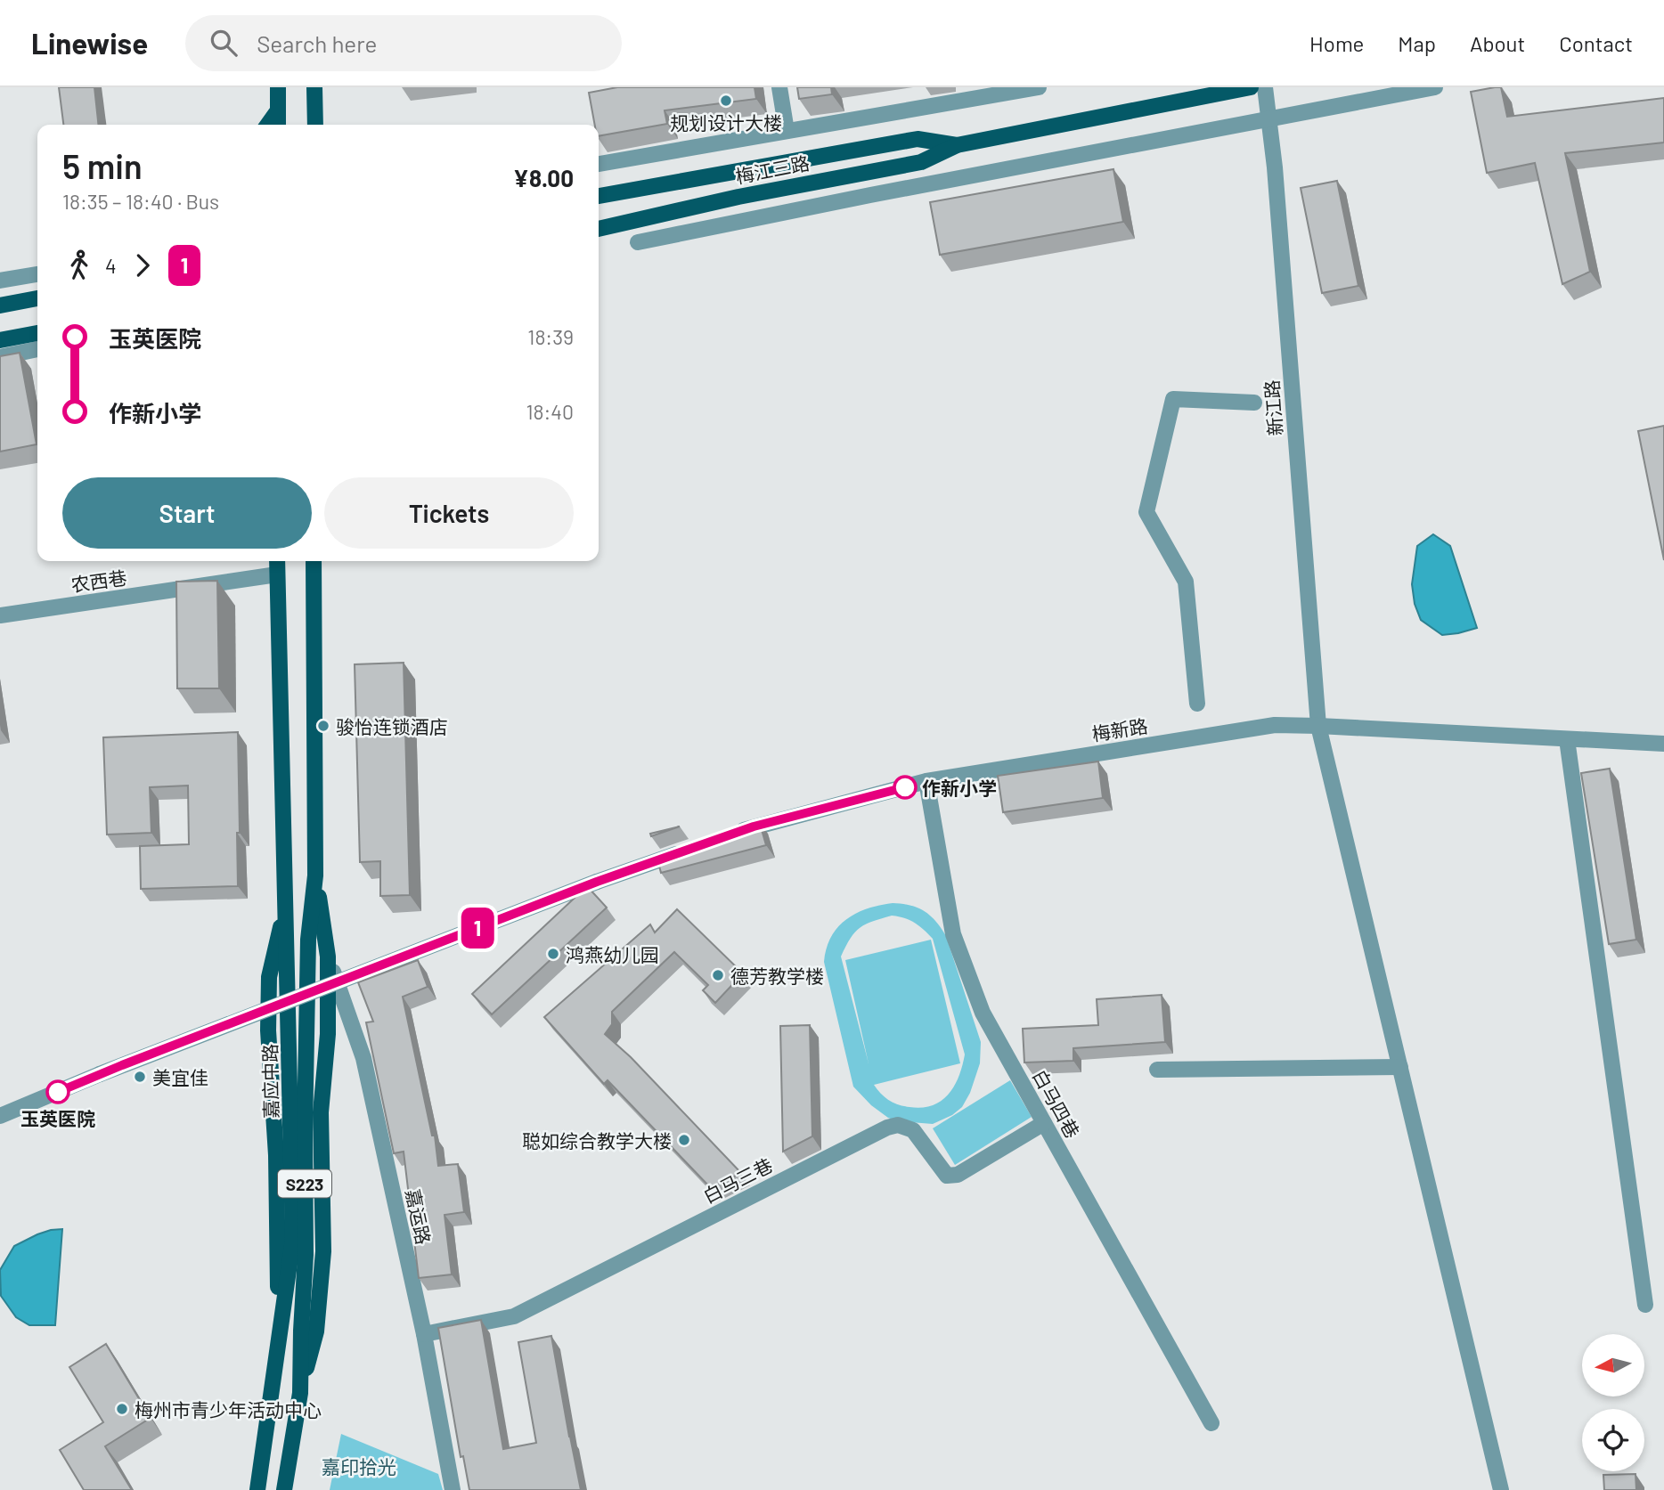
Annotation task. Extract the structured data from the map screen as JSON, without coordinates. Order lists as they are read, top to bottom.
{
  "streets": {
    "main road": ["梅江三路", "嘉应中路", "S223"],
    "street": [
      "新江路",
      "农西巷",
      "梅新路",
      "白马四巷",
      "白马三巷",
      "嘉运路"
    ]
  },
  "crossings": [
    ["新江路", "梅新路"],
    ["梅新路", "白马四巷"],
    ["白马四巷", "白马三巷"],
    ["白马三巷", "嘉运路"]
  ],
  "parks": ["嘉印拾光"],
  "places": [
    "规划设计大楼",
    "骏怡连锁酒店",
    "作新小学",
    "鸿燕幼儿园",
    "德芳教学楼",
    "美宜佳",
    "玉英医院",
    "聪如综合教学大楼",
    "梅州市青少年活动中心"
  ],
  "lines": ["bus line 1"],
  "north": "left",
  "page": {
    "header": "Linewise",
    "search": "Search here",
    "nav": [
      "Home",
      "Map",
      "About",
      "Contact"
    ],
    "on_map": "1",
    "heading": ["5 min", "18:35 – 18:40 · Bus", "¥8.00"],
    "legs": ["4", "1"],
    "list": [
      {
        "name": "玉英医院",
        "value": "18:39"
      },
      {
        "name": "作新小学",
        "value": "18:40"
      }
    ],
    "buttons": ["Start", "Tickets"]
  }
}
